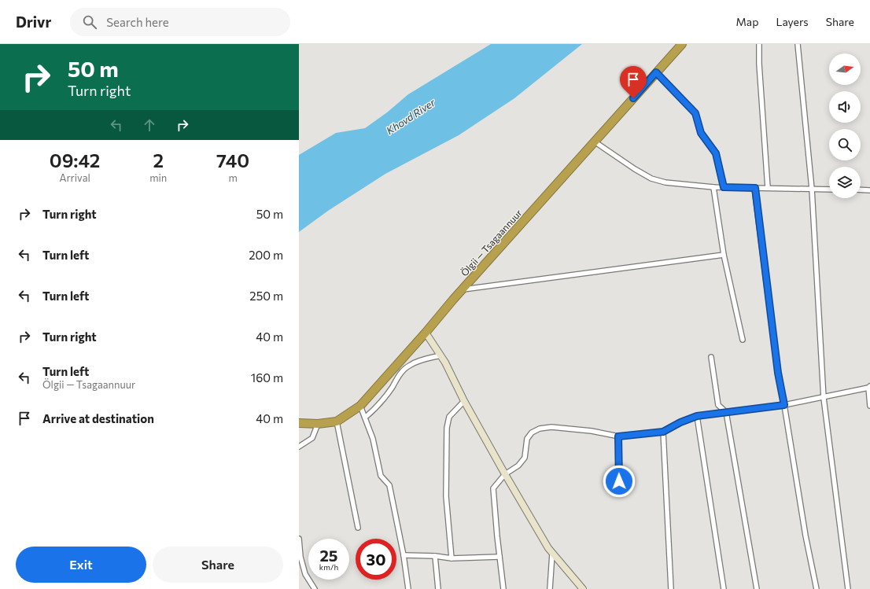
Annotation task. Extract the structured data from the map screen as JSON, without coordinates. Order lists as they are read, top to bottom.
{
  "streets": {
    "highway": ["Ölgii — Tsagaannuur"]
  },
  "water": ["Khovd River"],
  "north": "right",
  "page": {
    "header": "Drivr",
    "search": "Search here",
    "nav": ["Map", "Layers", "Share"],
    "turn": ["50 m", "Turn right"],
    "eta": [
      "09:42",
      "Arrival",
      "2",
      "min",
      "740",
      "m"
    ],
    "list": [
      {
        "name": "Turn right",
        "value": "50 m"
      },
      {
        "name": "Turn left",
        "value": "200 m"
      },
      {
        "name": "Turn left",
        "value": "250 m"
      },
      {
        "name": "Turn right",
        "value": "40 m"
      },
      {
        "name": "Turn left",
        "note": "Ölgii — Tsagaannuur",
        "value": "160 m"
      },
      {
        "name": "Arrive at destination",
        "value": "40 m"
      }
    ],
    "speed": "25 km/h",
    "limit": "30",
    "buttons": ["Exit", "Share"]
  }
}
